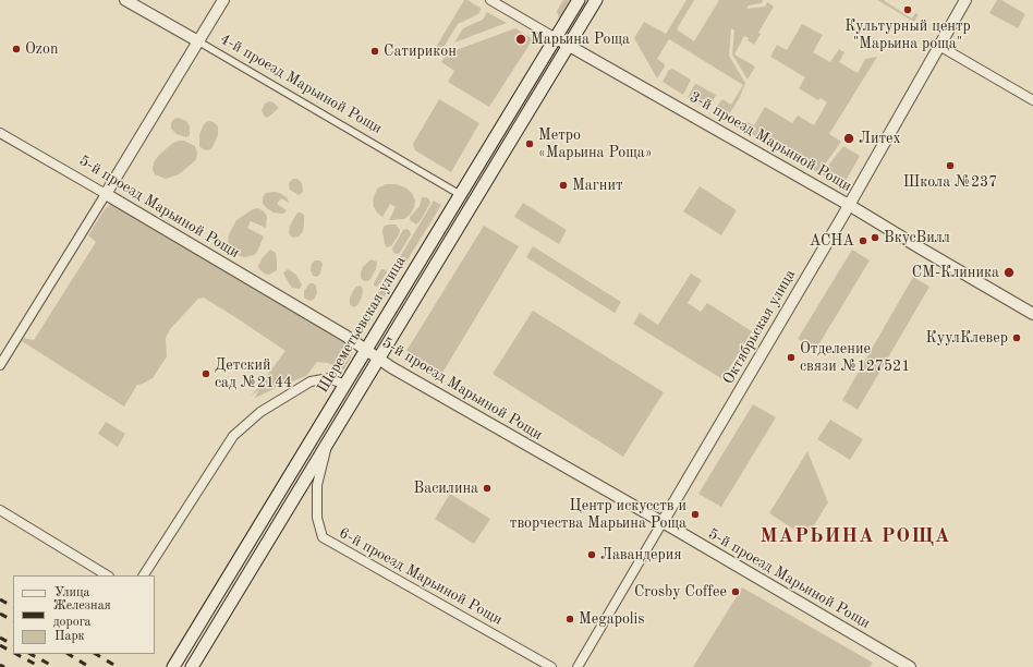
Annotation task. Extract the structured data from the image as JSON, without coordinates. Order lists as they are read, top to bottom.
{
  "streets": {
    "main road": ["Шереметьевская улица"],
    "street": [
      "4-й проезд Марьиной Рощи",
      "3-й проезд Марьиной Рощи",
      "5-й проезд Марьиной Рощи",
      "Октябрьская улица",
      "6-й проезд Марьиной Рощи"
    ]
  },
  "crossings": [
    ["4-й проезд Марьиной Рощи", "Шереметьевская улица"],
    ["3-й проезд Марьиной Рощи", "Шереметьевская улица"],
    ["3-й проезд Марьиной Рощи", "Октябрьская улица"],
    ["5-й проезд Марьиной Рощи", "Шереметьевская улица"],
    ["5-й проезд Марьиной Рощи", "Октябрьская улица"],
    ["Шереметьевская улица", "6-й проезд Марьиной Рощи"]
  ],
  "districts": ["МАРЬИНА РОЩА"],
  "places": [
    "Культурный центр \"Марьина роща\"",
    "Марьина Роща",
    "Ozon",
    "Сатирикон",
    "Литех",
    "Метро «Марьина Роща»",
    "Школа №237",
    "Магнит",
    "ВкусВилл",
    "АСНА",
    "СМ-Клиника",
    "КуулКлевер",
    "Отделение связи №127521",
    "Детский сад №2144",
    "Василина",
    "Центр искусств и творчества Марьина Роща",
    "Лавандерия",
    "Crosby Coffee",
    "Megapolis"
  ],
  "legend": ["Улица", "Железная дорога", "Парк"]
}
